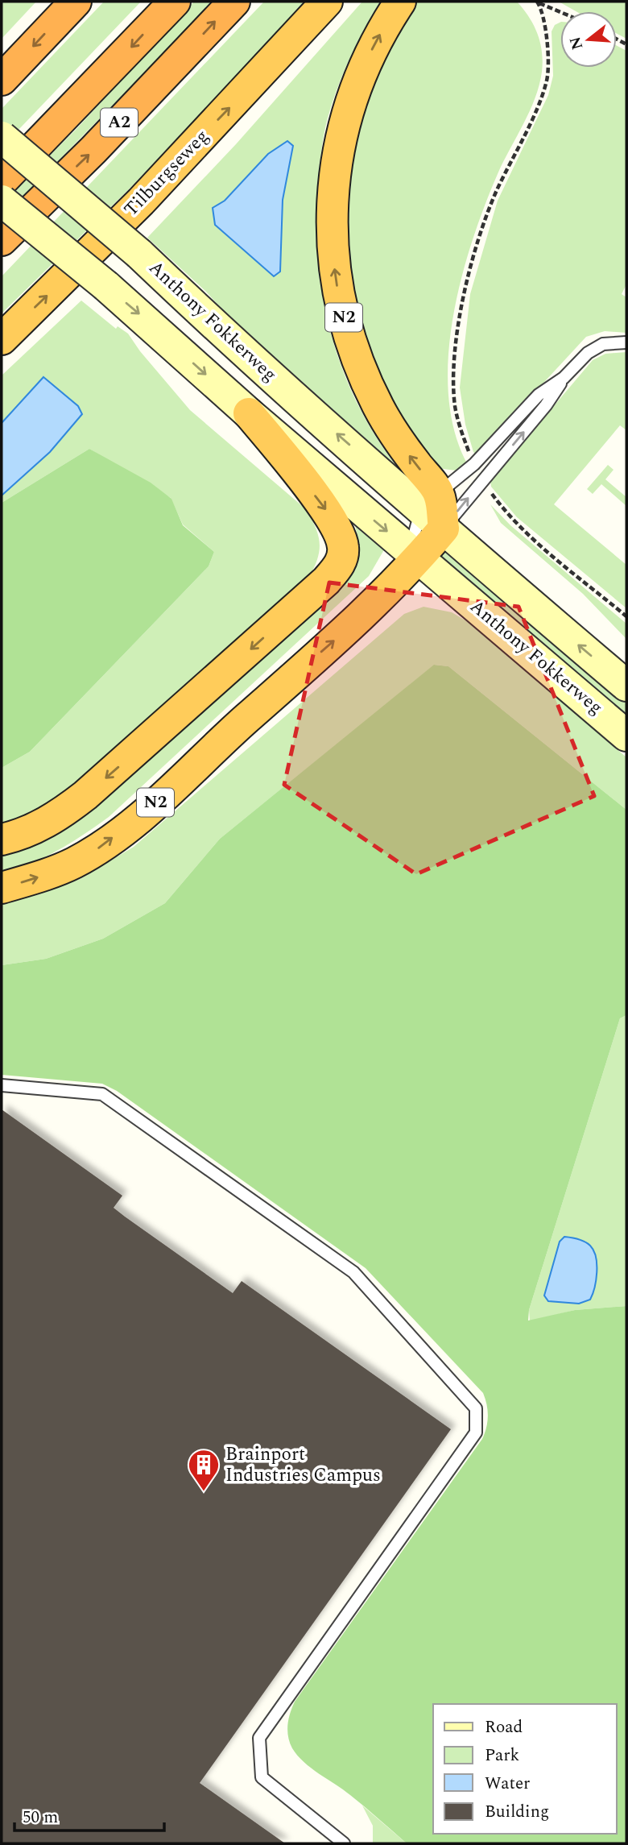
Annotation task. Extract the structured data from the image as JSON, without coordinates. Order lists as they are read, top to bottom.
{
  "streets": {
    "highway": ["A2", "Tilburgseweg", "N2"],
    "main road": ["Anthony Fokkerweg"]
  },
  "crossings": [
    ["N2", "Anthony Fokkerweg"]
  ],
  "places": {
    "building": ["Brainport Industries Campus"]
  },
  "legend": [
    "Road",
    "Park",
    "Water",
    "Building"
  ],
  "scale_bar": "50 m",
  "north": "left"
}
